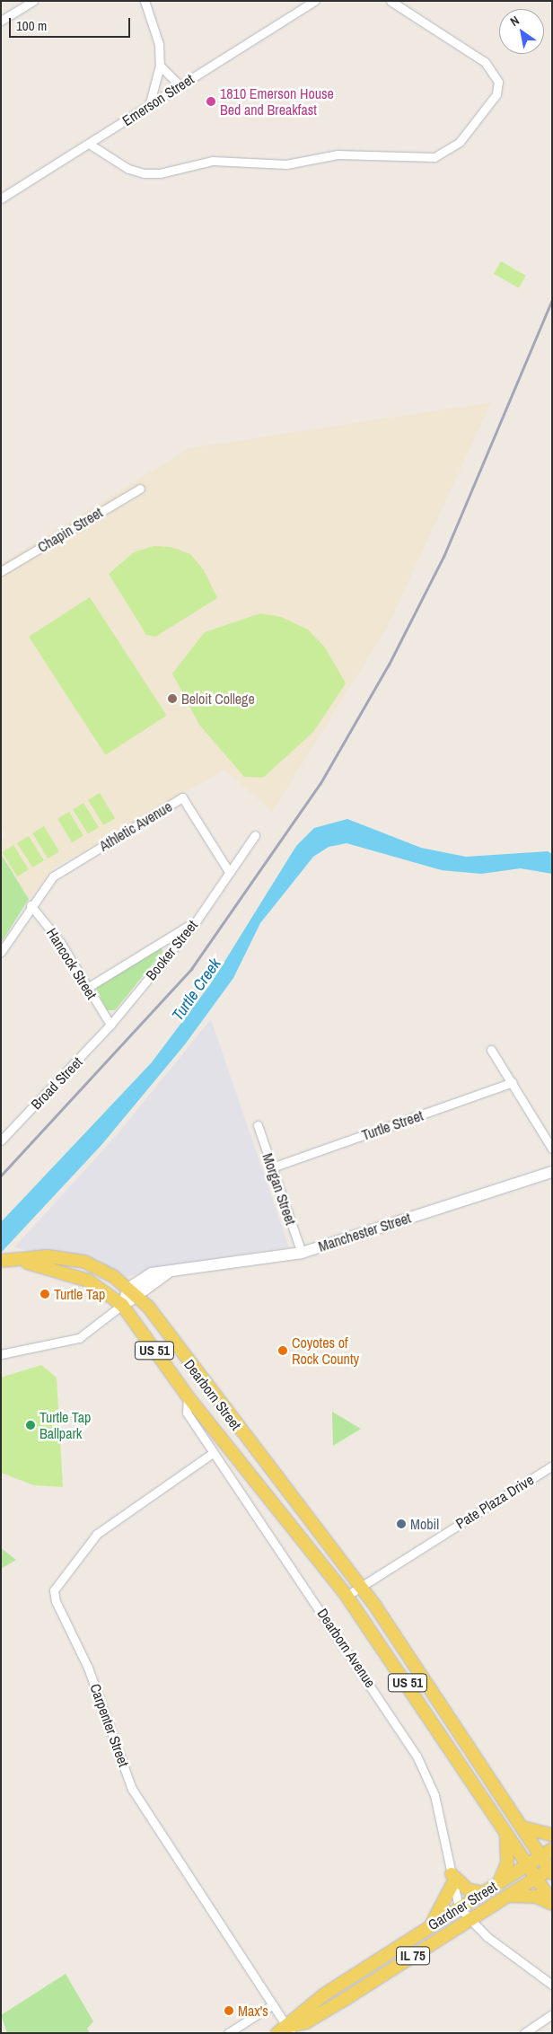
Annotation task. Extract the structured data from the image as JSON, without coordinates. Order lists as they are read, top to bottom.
{
  "streets": {
    "main road": [
      "US 51",
      "Dearborn Street",
      "Gardner Street",
      "IL 75"
    ],
    "street": [
      "Emerson Street",
      "Chapin Street",
      "Athletic Avenue",
      "Booker Street",
      "Hancock Street",
      "Broad Street",
      "Turtle Street",
      "Morgan Street",
      "Manchester Street",
      "Pate Plaza Drive",
      "Dearborn Avenue",
      "Carpenter Street"
    ]
  },
  "crossings": [
    ["Athletic Avenue", "Booker Street"],
    ["Athletic Avenue", "Hancock Street"],
    ["Booker Street", "Hancock Street"],
    ["Booker Street", "Broad Street"],
    ["Hancock Street", "Broad Street"],
    ["Turtle Street", "Morgan Street"],
    ["Morgan Street", "Manchester Street"],
    ["Manchester Street", "Dearborn Street"],
    ["US 51", "Dearborn Street"],
    ["US 51", "Pate Plaza Drive"],
    ["US 51", "Gardner Street"],
    ["Dearborn Street", "Pate Plaza Drive"],
    ["Dearborn Street", "Dearborn Avenue"],
    ["Dearborn Avenue", "Carpenter Street"],
    ["Dearborn Avenue", "Gardner Street"],
    ["Carpenter Street", "Gardner Street"]
  ],
  "water": ["Turtle Creek"],
  "places": [
    "1810 Emerson House Bed and Breakfast",
    "Beloit College",
    "Turtle Tap",
    "Coyotes of Rock County",
    "Turtle Tap Ballpark",
    "Mobil",
    "Max's"
  ],
  "scale_bar": "100 m",
  "north": "top left"
}
